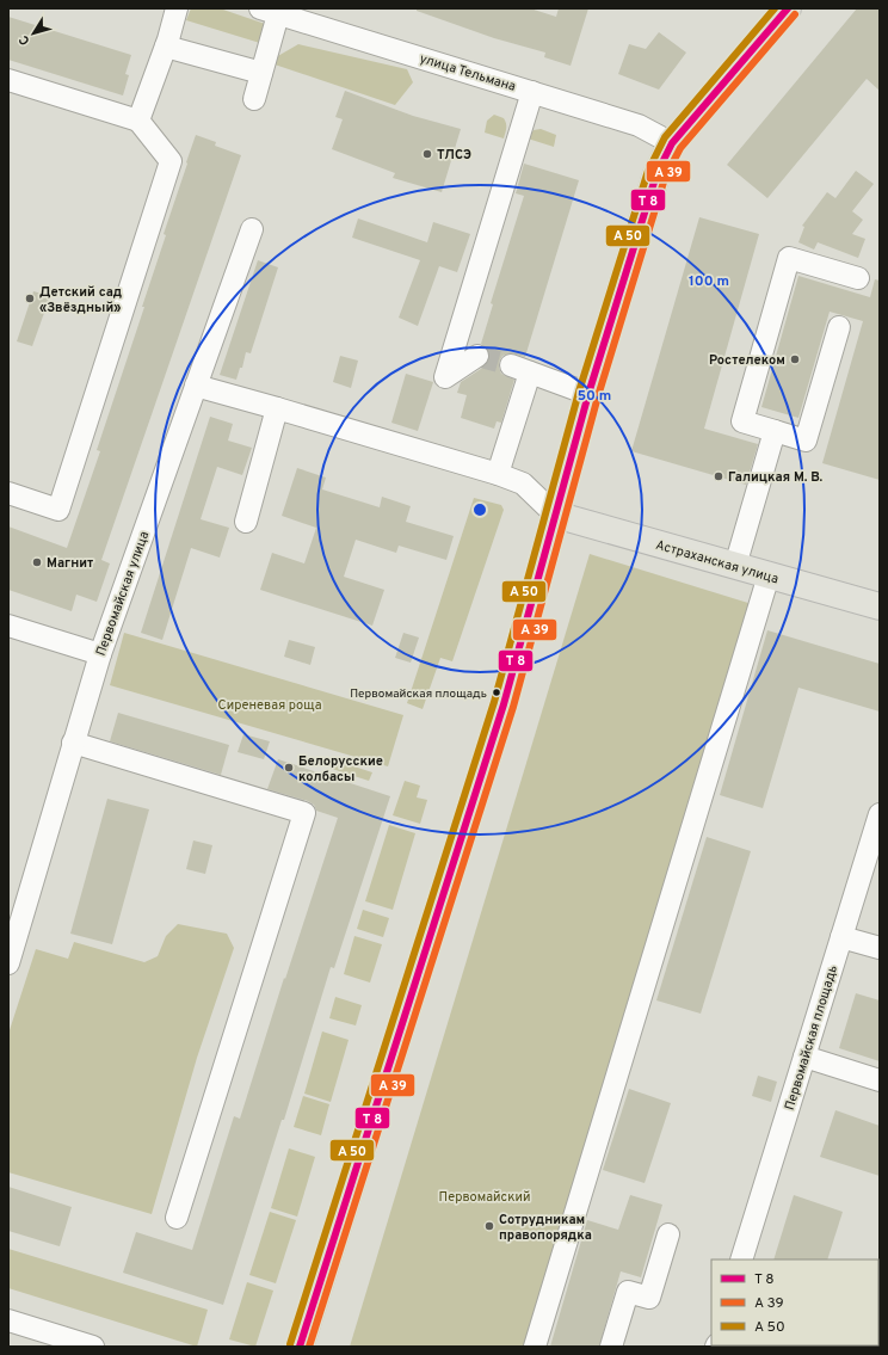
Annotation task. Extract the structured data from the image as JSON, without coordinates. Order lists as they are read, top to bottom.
{
  "streets": {
    "main road": ["Астраханская улица"],
    "street": ["улица Тельмана", "Первомайская улица", "Первомайская площадь"]
  },
  "parks": ["Сиреневая роща", "Первомайский"],
  "places": [
    "ТЛСЭ",
    "Детский сад «Звёздный»",
    "Ростелеком",
    "Галицкая М. В.",
    "Магнит",
    "Первомайская площадь",
    "Белорусские колбасы",
    "Сотрудникам правопорядка"
  ],
  "legend": ["Т 8", "А 39", "А 50"],
  "north": "bottom left",
  "rings": ["100 m", "50 m"]
}
